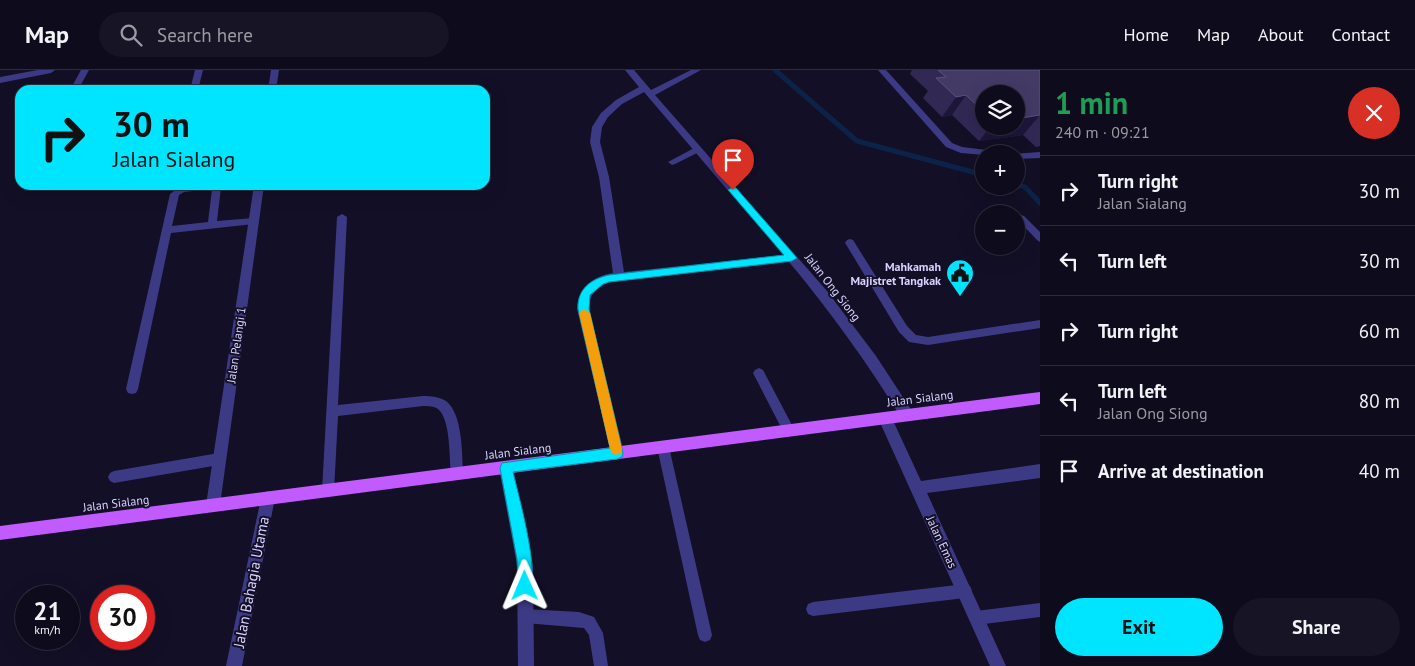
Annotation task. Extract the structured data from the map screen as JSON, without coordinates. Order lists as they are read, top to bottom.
{
  "streets": {
    "main road": ["Jalan Sialang"],
    "street": [
      "Jalan Ong Siong",
      "Jalan Pelangi 1",
      "Jalan Emas",
      "Jalan Bahagia Utama"
    ]
  },
  "crossings": [
    ["Jalan Ong Siong", "Jalan Sialang"],
    ["Jalan Pelangi 1", "Jalan Sialang"],
    ["Jalan Sialang", "Jalan Emas"],
    ["Jalan Sialang", "Jalan Bahagia Utama"]
  ],
  "places": {
    "public building": ["Mahkamah Majistret Tangkak"]
  },
  "page": {
    "header": "Map",
    "search": "Search here",
    "nav": [
      "Home",
      "Map",
      "About",
      "Contact"
    ],
    "heading": ["1 min", "240 m · 09:21"],
    "map_buttons": ["+", "−"],
    "turn": ["30 m", "Jalan Sialang"],
    "list": [
      {
        "name": "Turn right",
        "note": "Jalan Sialang",
        "value": "30 m"
      },
      {
        "name": "Turn left",
        "value": "30 m"
      },
      {
        "name": "Turn right",
        "value": "60 m"
      },
      {
        "name": "Turn left",
        "note": "Jalan Ong Siong",
        "value": "80 m"
      },
      {
        "name": "Arrive at destination",
        "value": "40 m"
      }
    ],
    "speed": "21 km/h",
    "limit": "30",
    "buttons": ["Exit", "Share"]
  }
}
